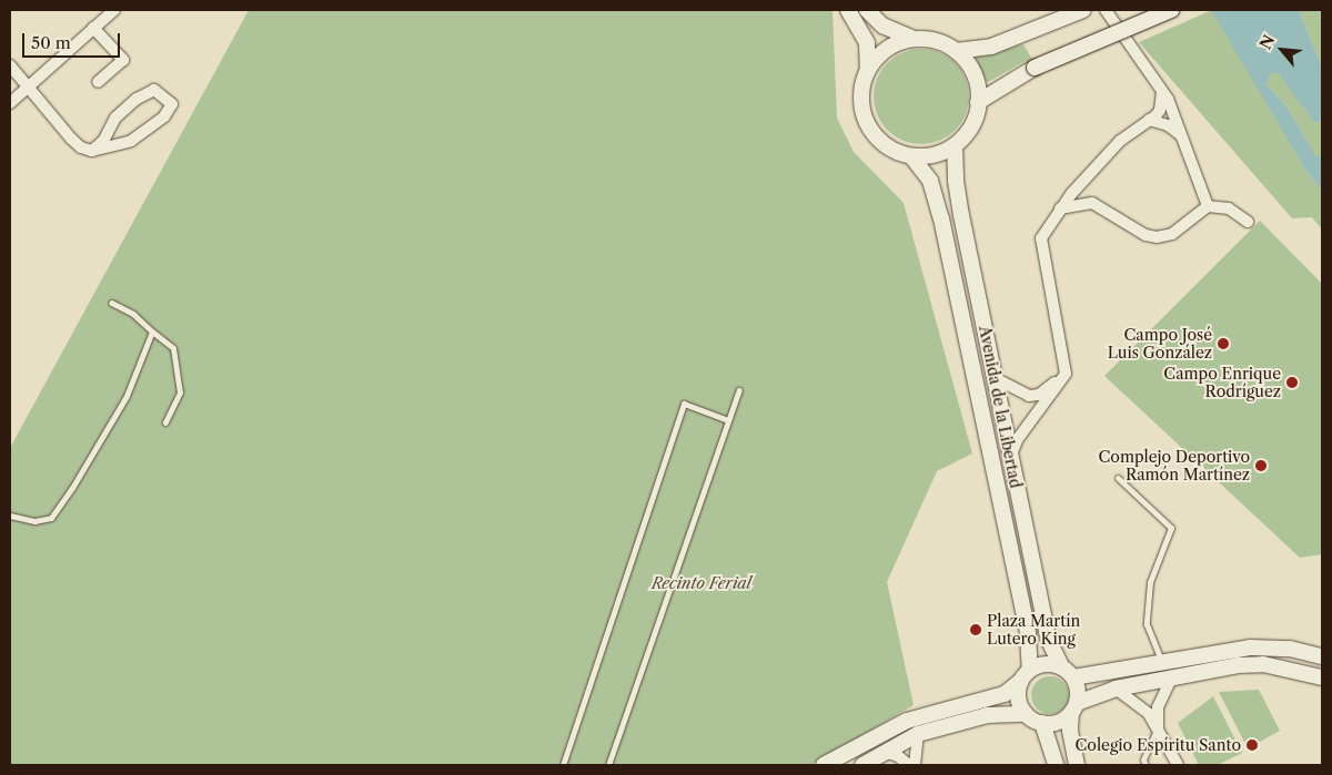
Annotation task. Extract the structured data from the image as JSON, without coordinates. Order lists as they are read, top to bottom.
{
  "streets": {
    "main road": ["Avenida de la Libertad"]
  },
  "parks": ["Recinto Ferial"],
  "places": [
    "Campo José Luis González",
    "Campo Enrique Rodríguez",
    "Complejo Deportivo Ramón Martínez",
    "Plaza Martín Lutero King",
    "Colegio Espíritu Santo"
  ],
  "scale_bar": "50 m",
  "north": "top left"
}
